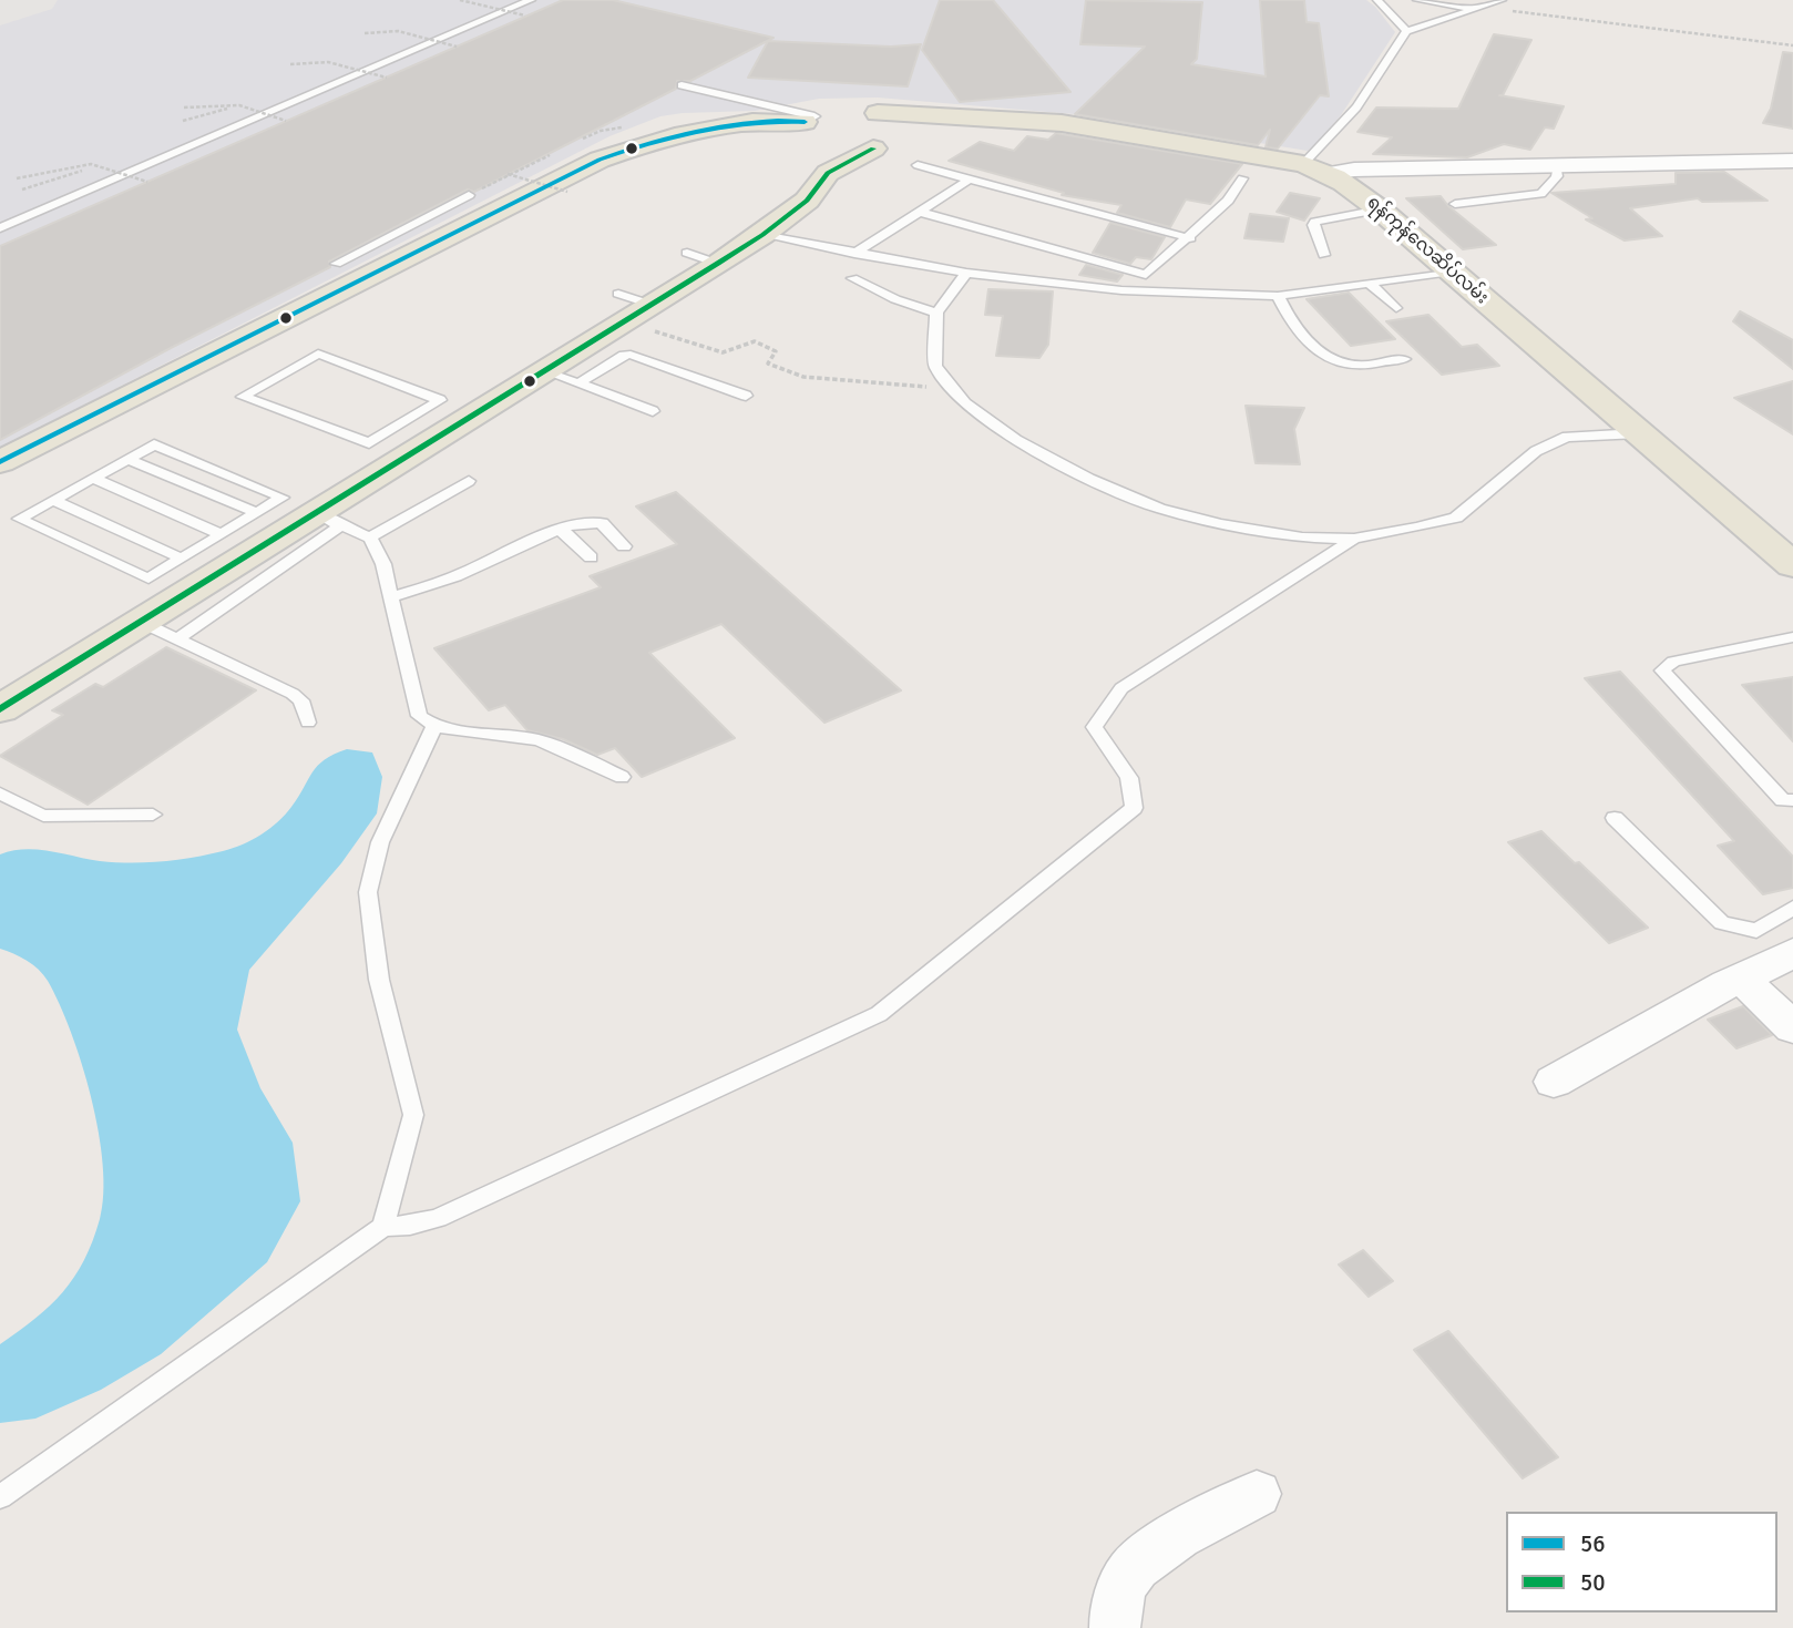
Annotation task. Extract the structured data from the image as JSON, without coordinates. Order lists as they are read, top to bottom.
{
  "streets": {
    "main road": ["ရန်ကုန်လေဆိပ်လမ်း"]
  },
  "lines": ["transit line 56", "transit line 50"],
  "legend": ["56", "50"]
}
